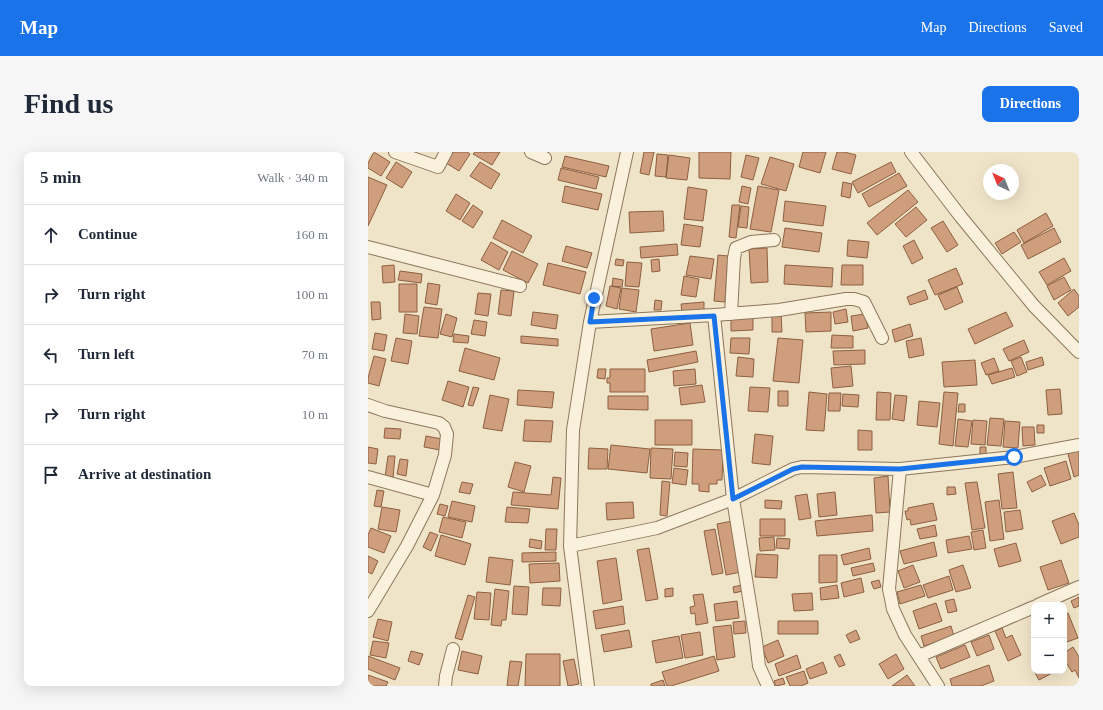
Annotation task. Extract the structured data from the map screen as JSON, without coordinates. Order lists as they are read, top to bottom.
{
  "north": "top left",
  "page": {
    "header": "Map",
    "nav": ["Map", "Directions", "Saved"],
    "buttons": "Directions",
    "title": "Find us",
    "heading": ["5 min", "Walk · 340 m"],
    "list": [
      ["Continue", "160 m"],
      ["Turn right", "100 m"],
      ["Turn left", "70 m"],
      ["Turn right", "10 m"],
      "Arrive at destination"
    ],
    "map_buttons": ["+", "−"]
  }
}
